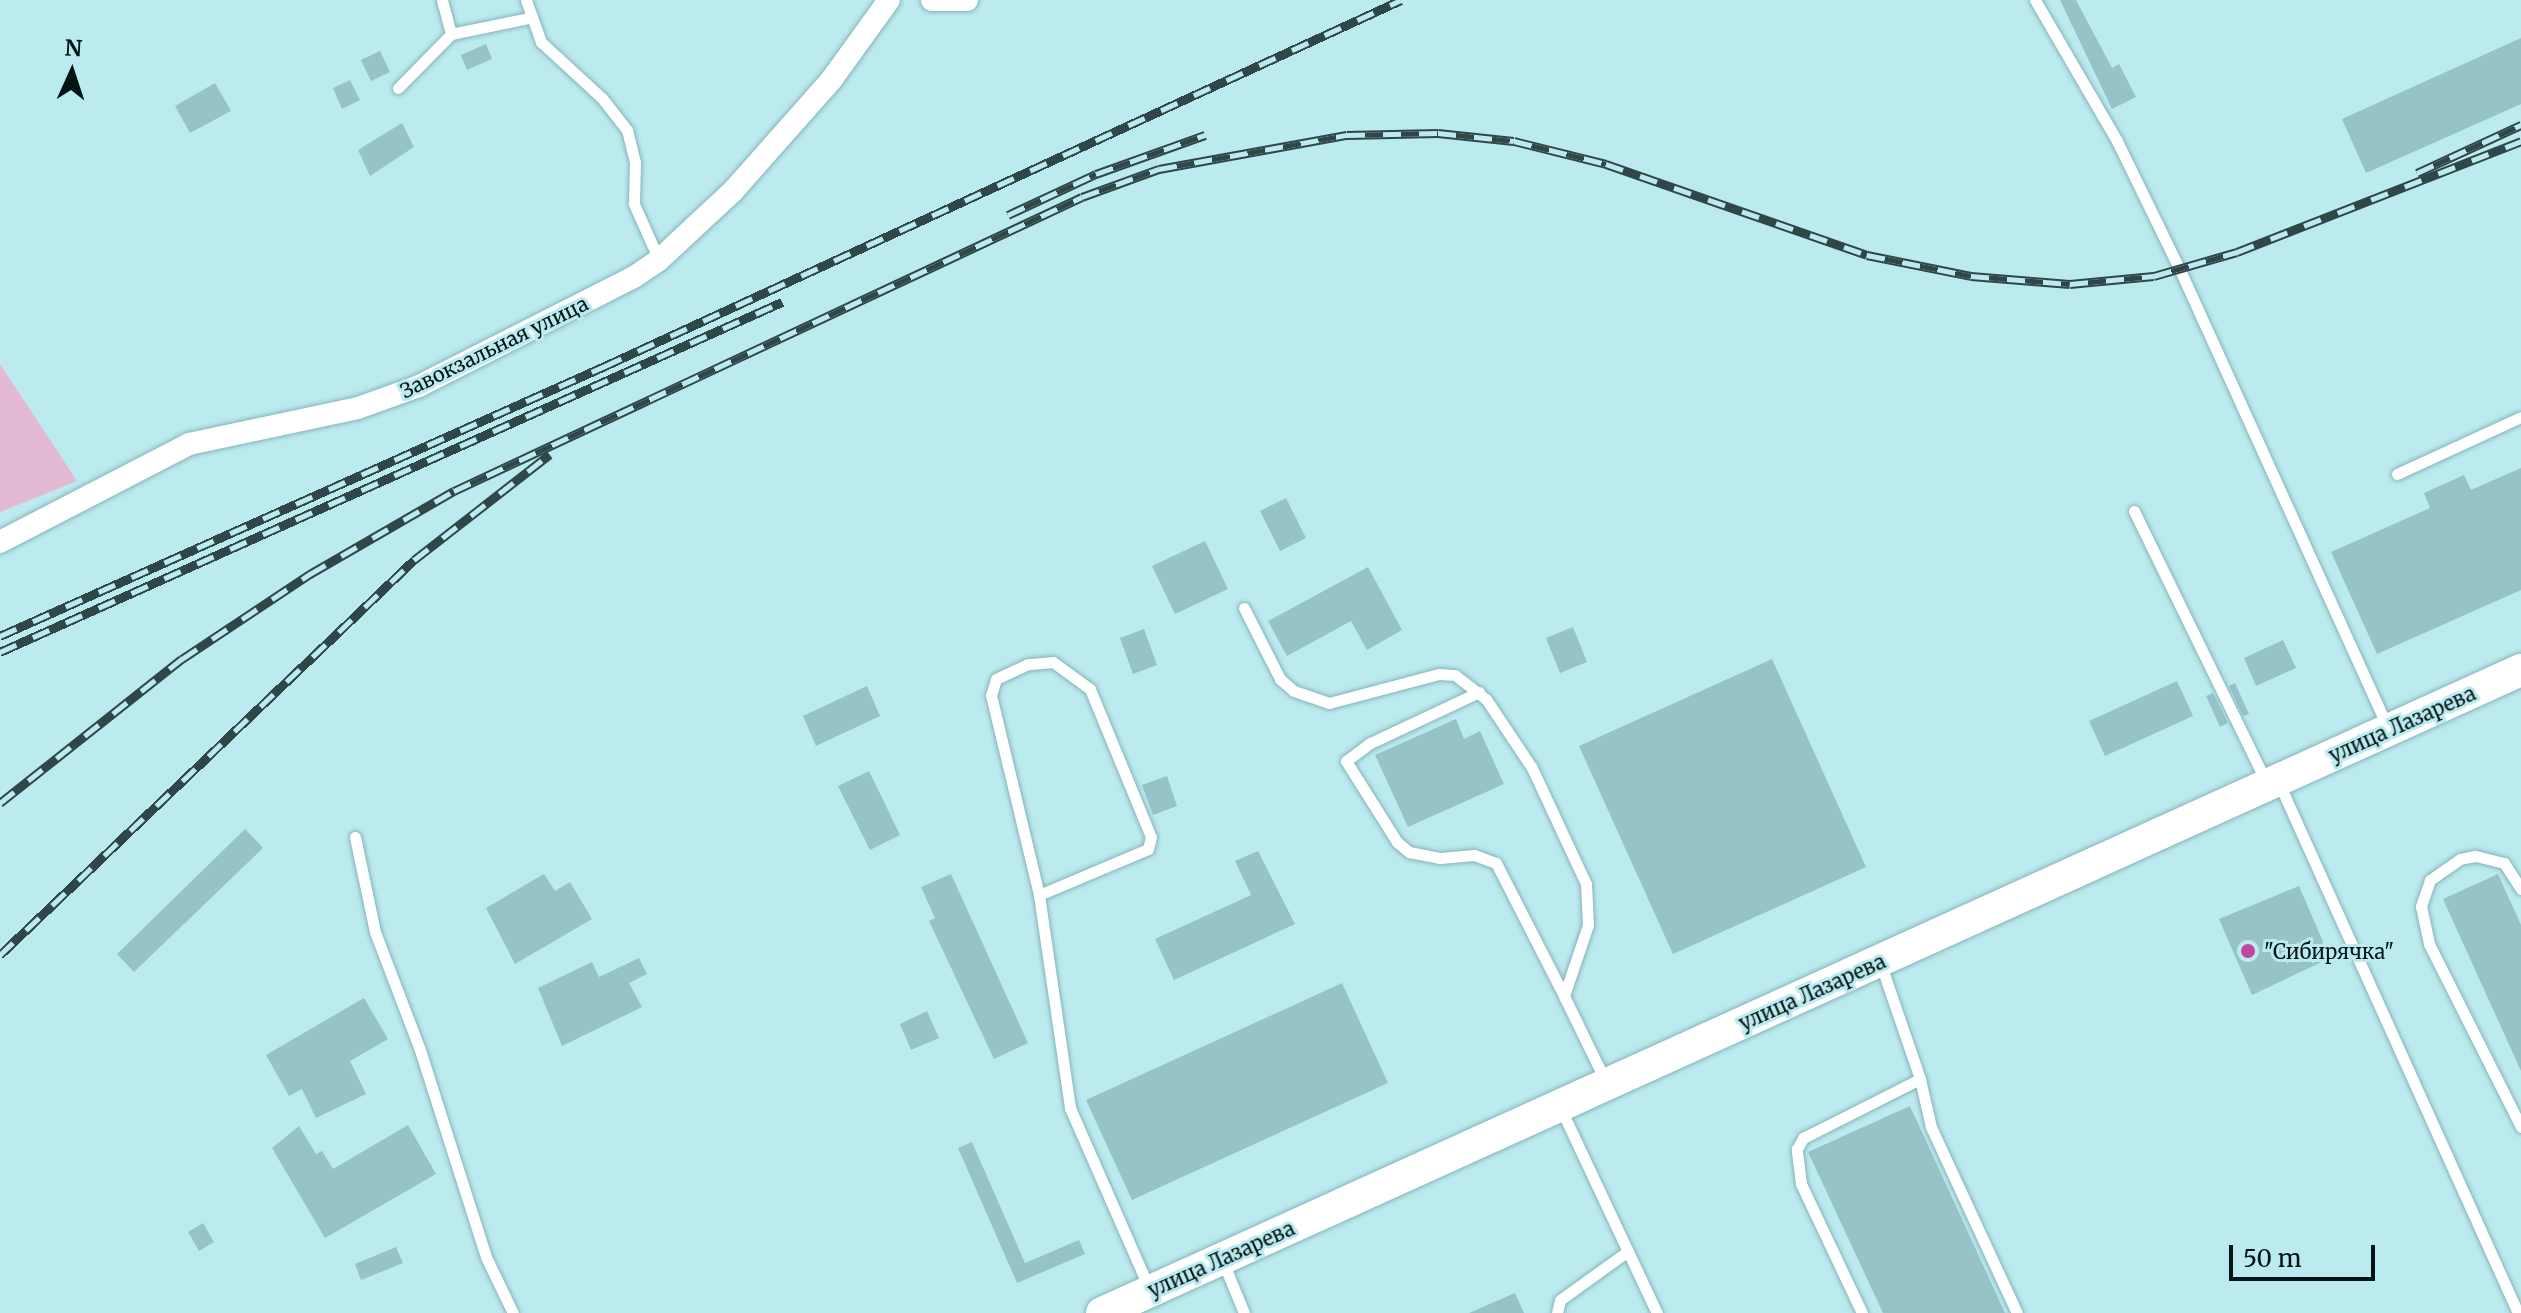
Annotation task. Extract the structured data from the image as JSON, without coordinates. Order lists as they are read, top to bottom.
{
  "streets": {
    "main road": ["улица Лазарева"],
    "street": ["Завокзальная улица"]
  },
  "places": ["\"Сибирячка\""],
  "scale_bar": "50 m",
  "north": "top"
}
